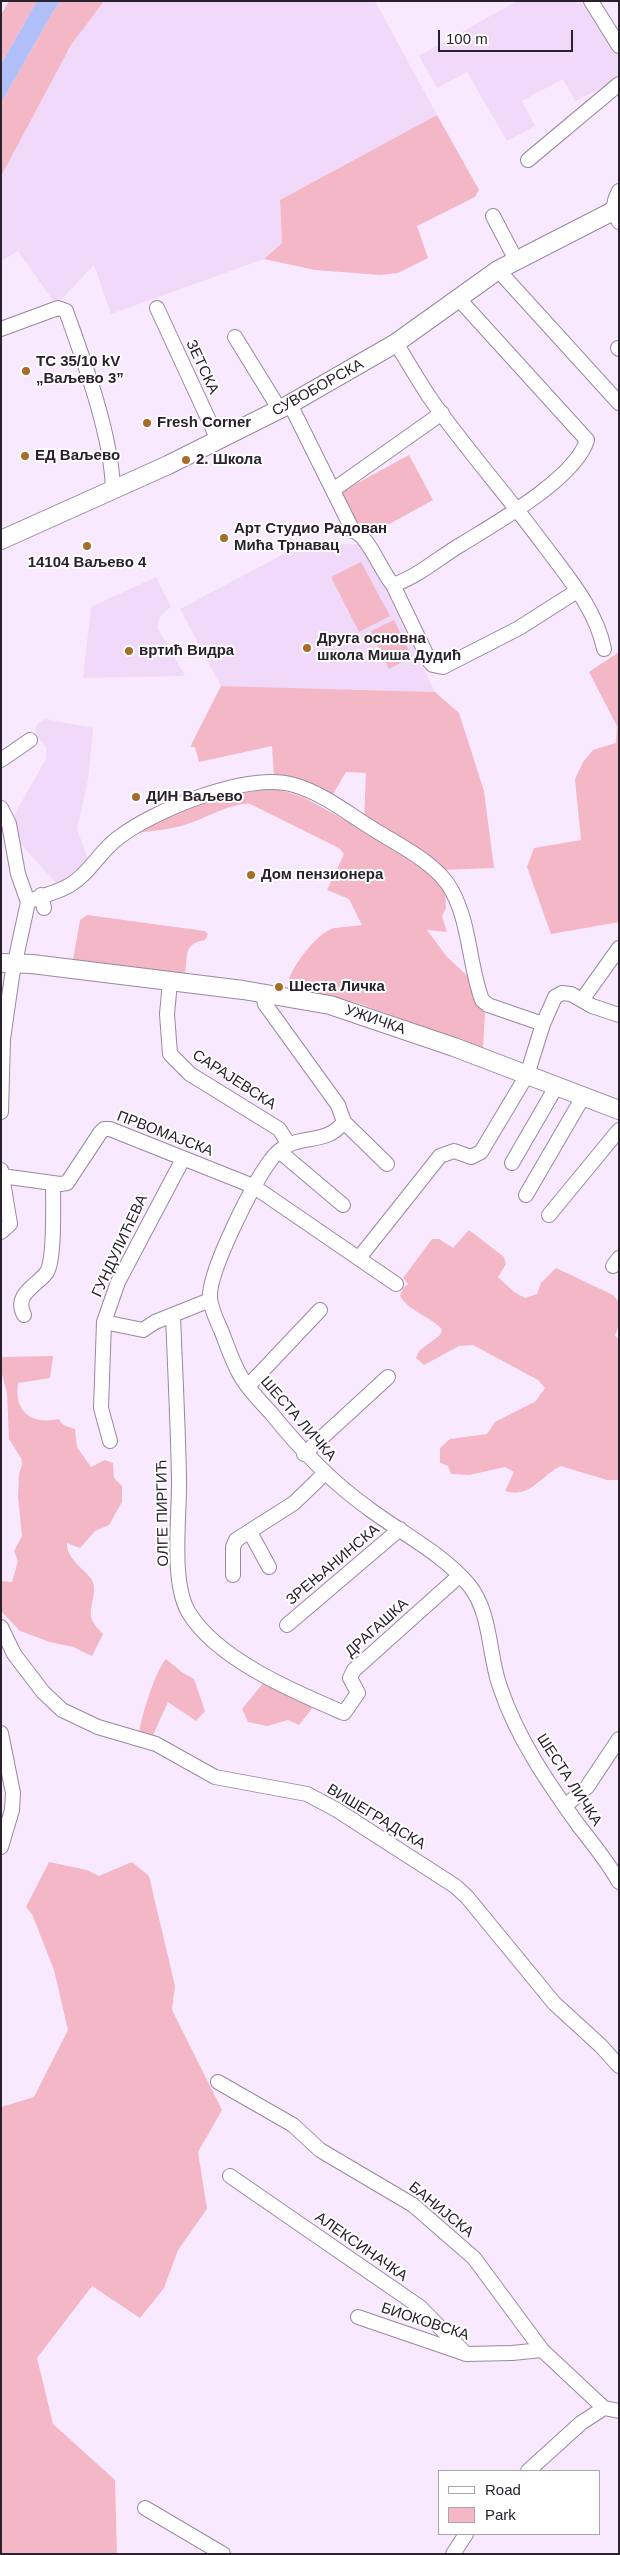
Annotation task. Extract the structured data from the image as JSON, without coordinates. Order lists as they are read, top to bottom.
{
  "streets": {
    "main road": ["СУВОБОРСКА", "УЖИЧКА"],
    "street": [
      "ЗЕТСКА",
      "САРАЈЕВСКА",
      "ПРВОМАЈСКА",
      "ГУНДУЛИЋЕВА",
      "ШЕСТА ЛИЧКА",
      "ОЛГЕ ПИРГИЋ",
      "ЗРЕЊАНИНСКА",
      "ДРАГАШКА",
      "ВИШЕГРАДСКА",
      "БАНИЈСКА",
      "АЛЕКСИНАЧКА",
      "БИОКОВСКА"
    ]
  },
  "crossings": [
    ["ЗЕТСКА", "СУВОБОРСКА"],
    ["УЖИЧКА", "САРАЈЕВСКА"],
    ["ПРВОМАЈСКА", "ГУНДУЛИЋЕВА"],
    ["ШЕСТА ЛИЧКА", "ЗРЕЊАНИНСКА"],
    ["ШЕСТА ЛИЧКА", "ДРАГАШКА"],
    ["ОЛГЕ ПИРГИЋ", "ДРАГАШКА"],
    ["БАНИЈСКА", "БИОКОВСКА"],
    ["АЛЕКСИНАЧКА", "БИОКОВСКА"]
  ],
  "places": [
    "ТС 35/10 kV „Ваљево 3”",
    "Fresh Corner",
    "ЕД Ваљево",
    "2. Школа",
    "Арт Студио Радован Мића Трнавац",
    "14104 Ваљево 4",
    "Друга основна школа Миша Дудић",
    "вртић Видра",
    "ДИН Ваљево",
    "Дом пензионера",
    "Шеста Личка"
  ],
  "legend": ["Road", "Park"],
  "scale_bar": "100 m"
}
